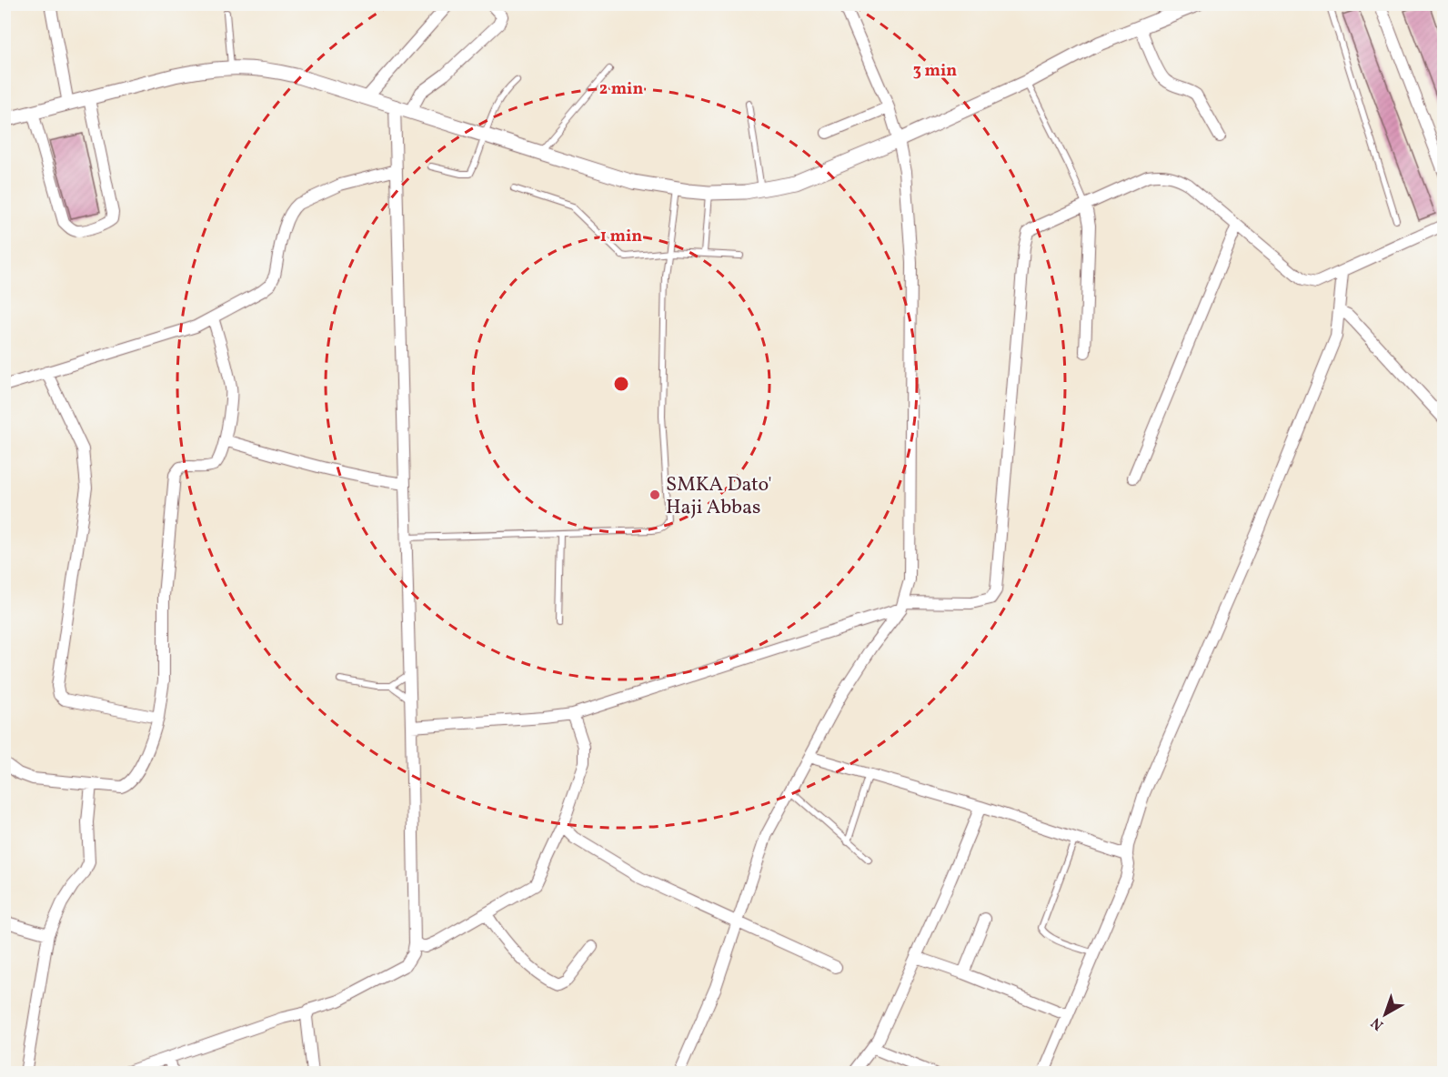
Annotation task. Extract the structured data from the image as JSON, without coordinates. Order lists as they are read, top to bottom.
{
  "places": ["SMKA Dato' Haji Abbas"],
  "north": "bottom left",
  "rings": ["3 min", "2 min", "1 min"]
}
